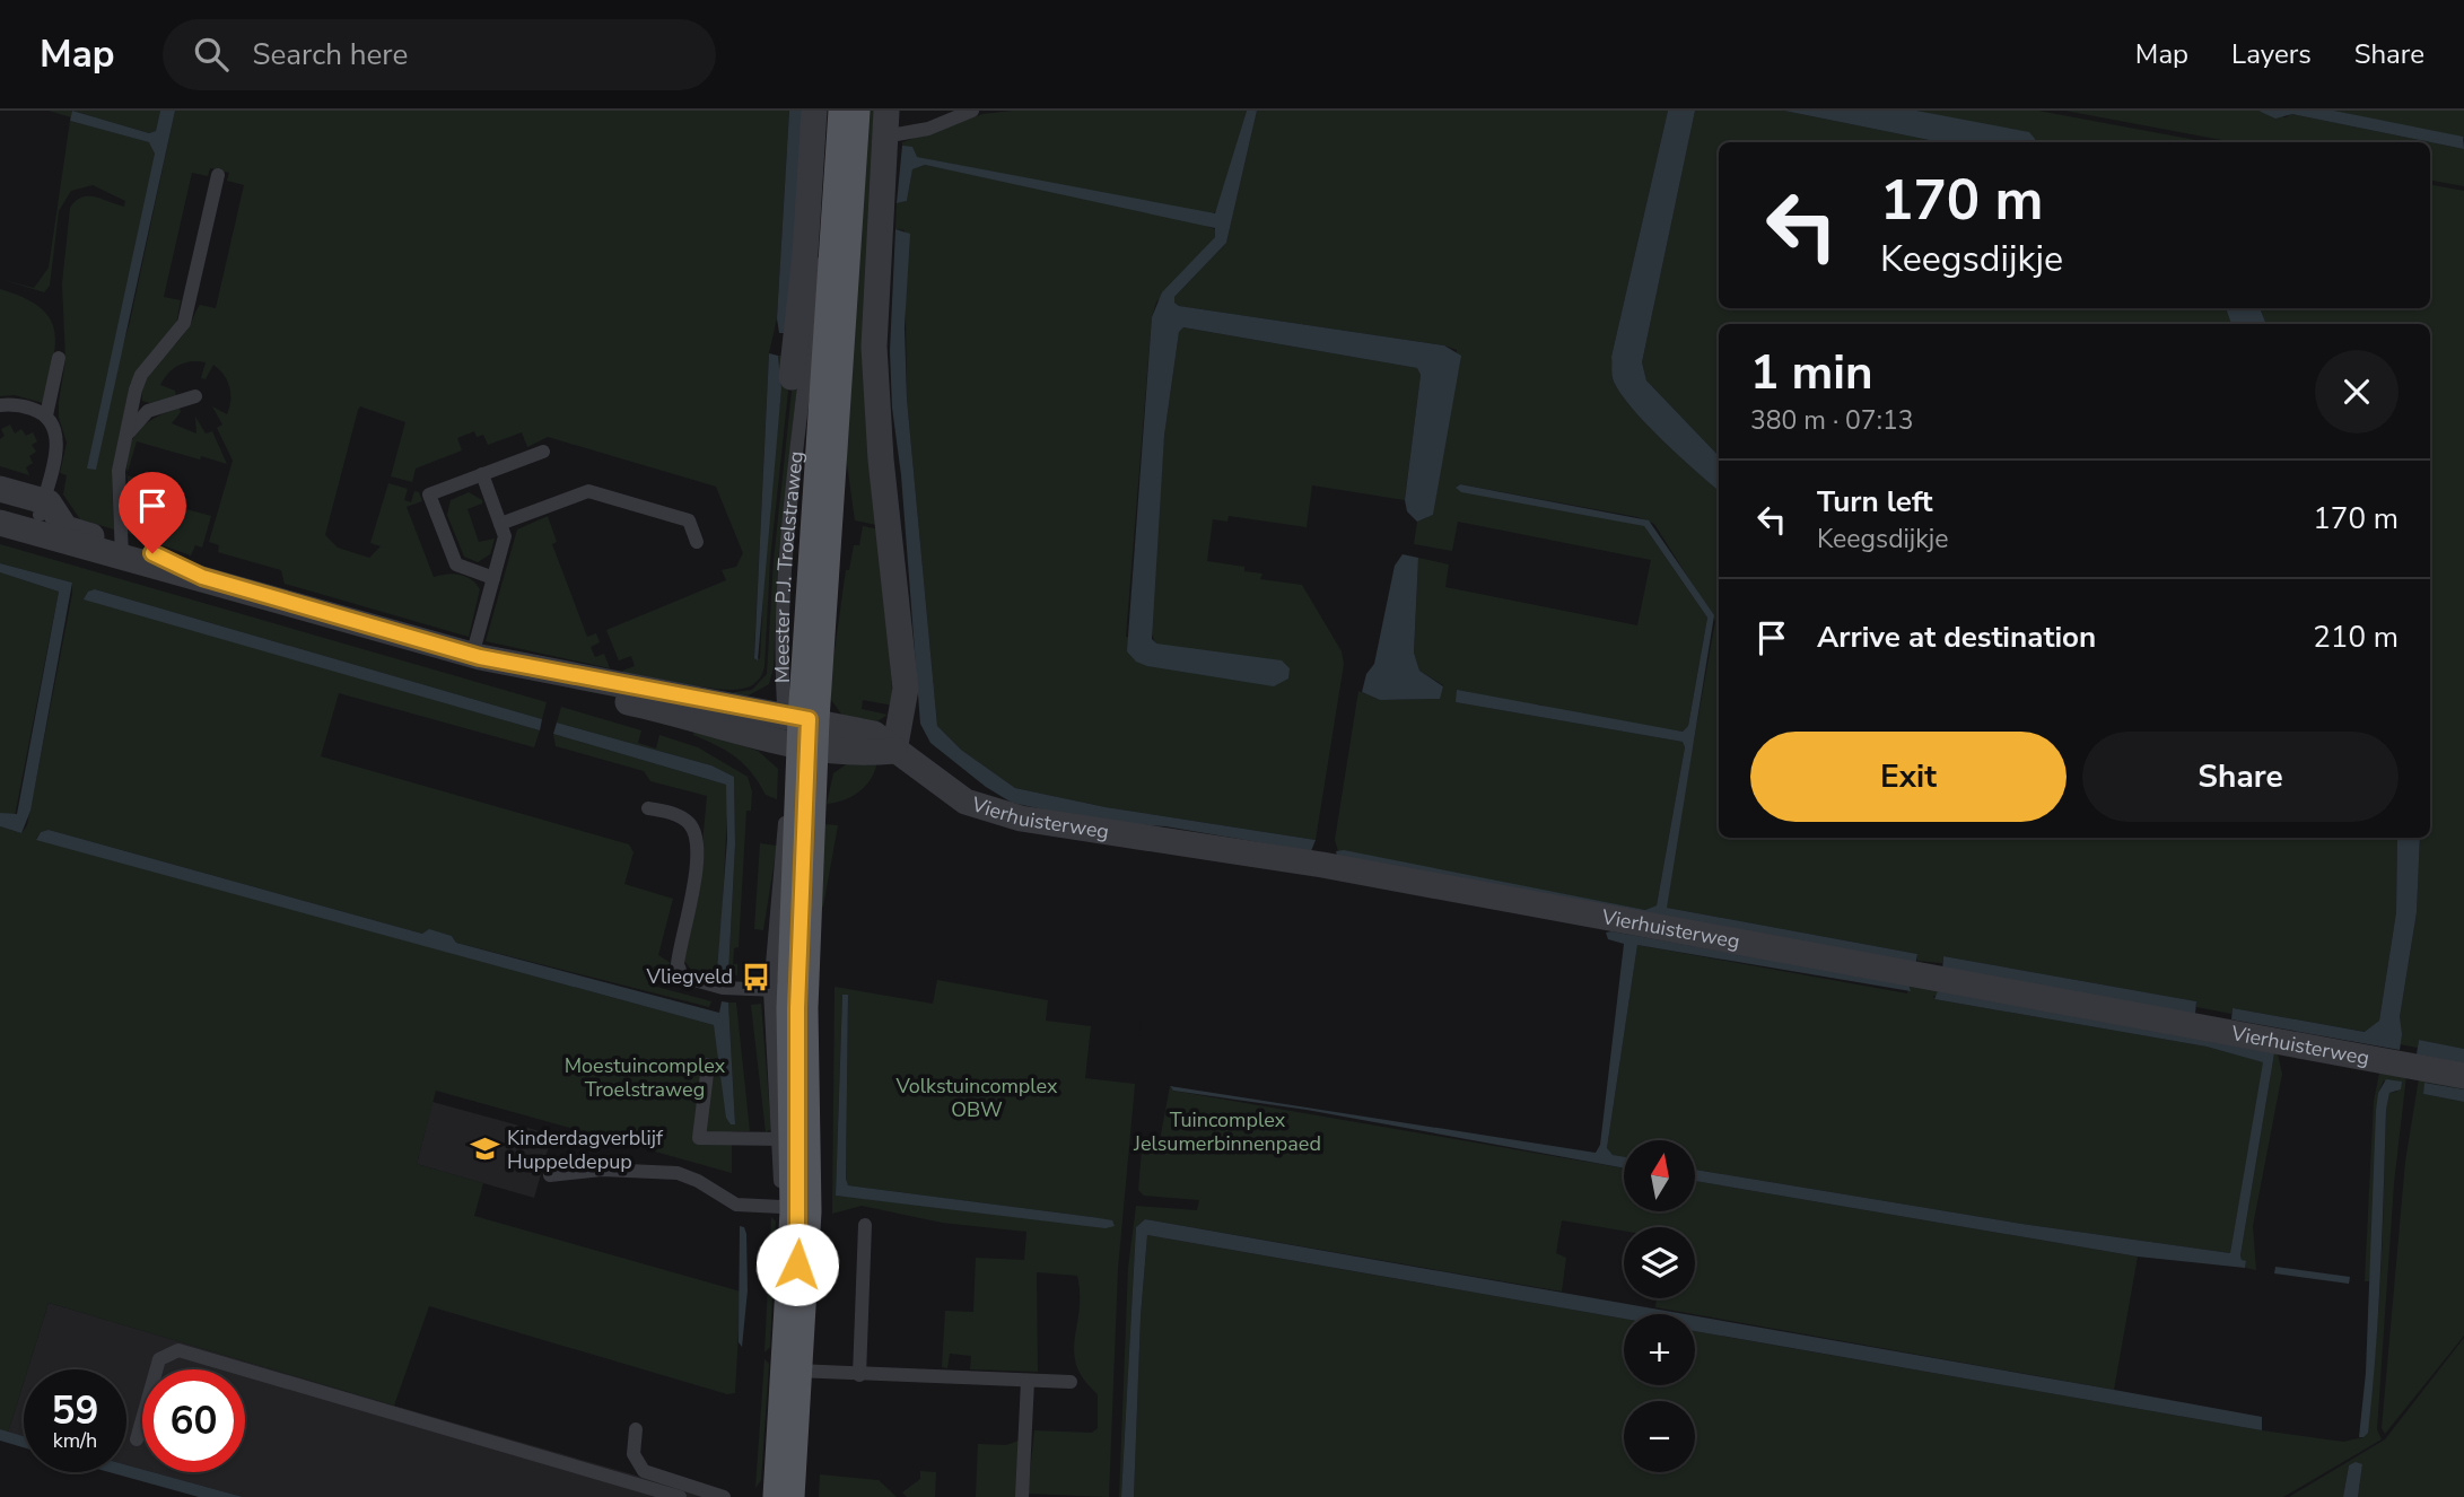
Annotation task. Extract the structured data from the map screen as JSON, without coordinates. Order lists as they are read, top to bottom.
{
  "streets": {
    "main road": ["Meester P.J. Troelstraweg"],
    "street": ["Vierhuisterweg"]
  },
  "parks": ["Moestuincomplex Troelstraweg", "Volkstuincomplex OBW", "Tuincomplex Jelsumerbinnenpaed"],
  "places": {
    "bus stop": ["Vliegveld"],
    "school or university": ["Kinderdagverblijf Huppeldepup"]
  },
  "north": "top",
  "page": {
    "header": "Map",
    "search": "Search here",
    "nav": ["Map", "Layers", "Share"],
    "turn": ["170 m", "Keegsdijkje"],
    "heading": ["1 min", "380 m · 07:13"],
    "list": [
      {
        "name": "Turn left",
        "note": "Keegsdijkje",
        "value": "170 m"
      },
      {
        "name": "Arrive at destination",
        "value": "210 m"
      }
    ],
    "buttons": ["Exit", "Share"],
    "map_buttons": ["+", "−"],
    "speed": "59 km/h",
    "limit": "60"
  }
}
